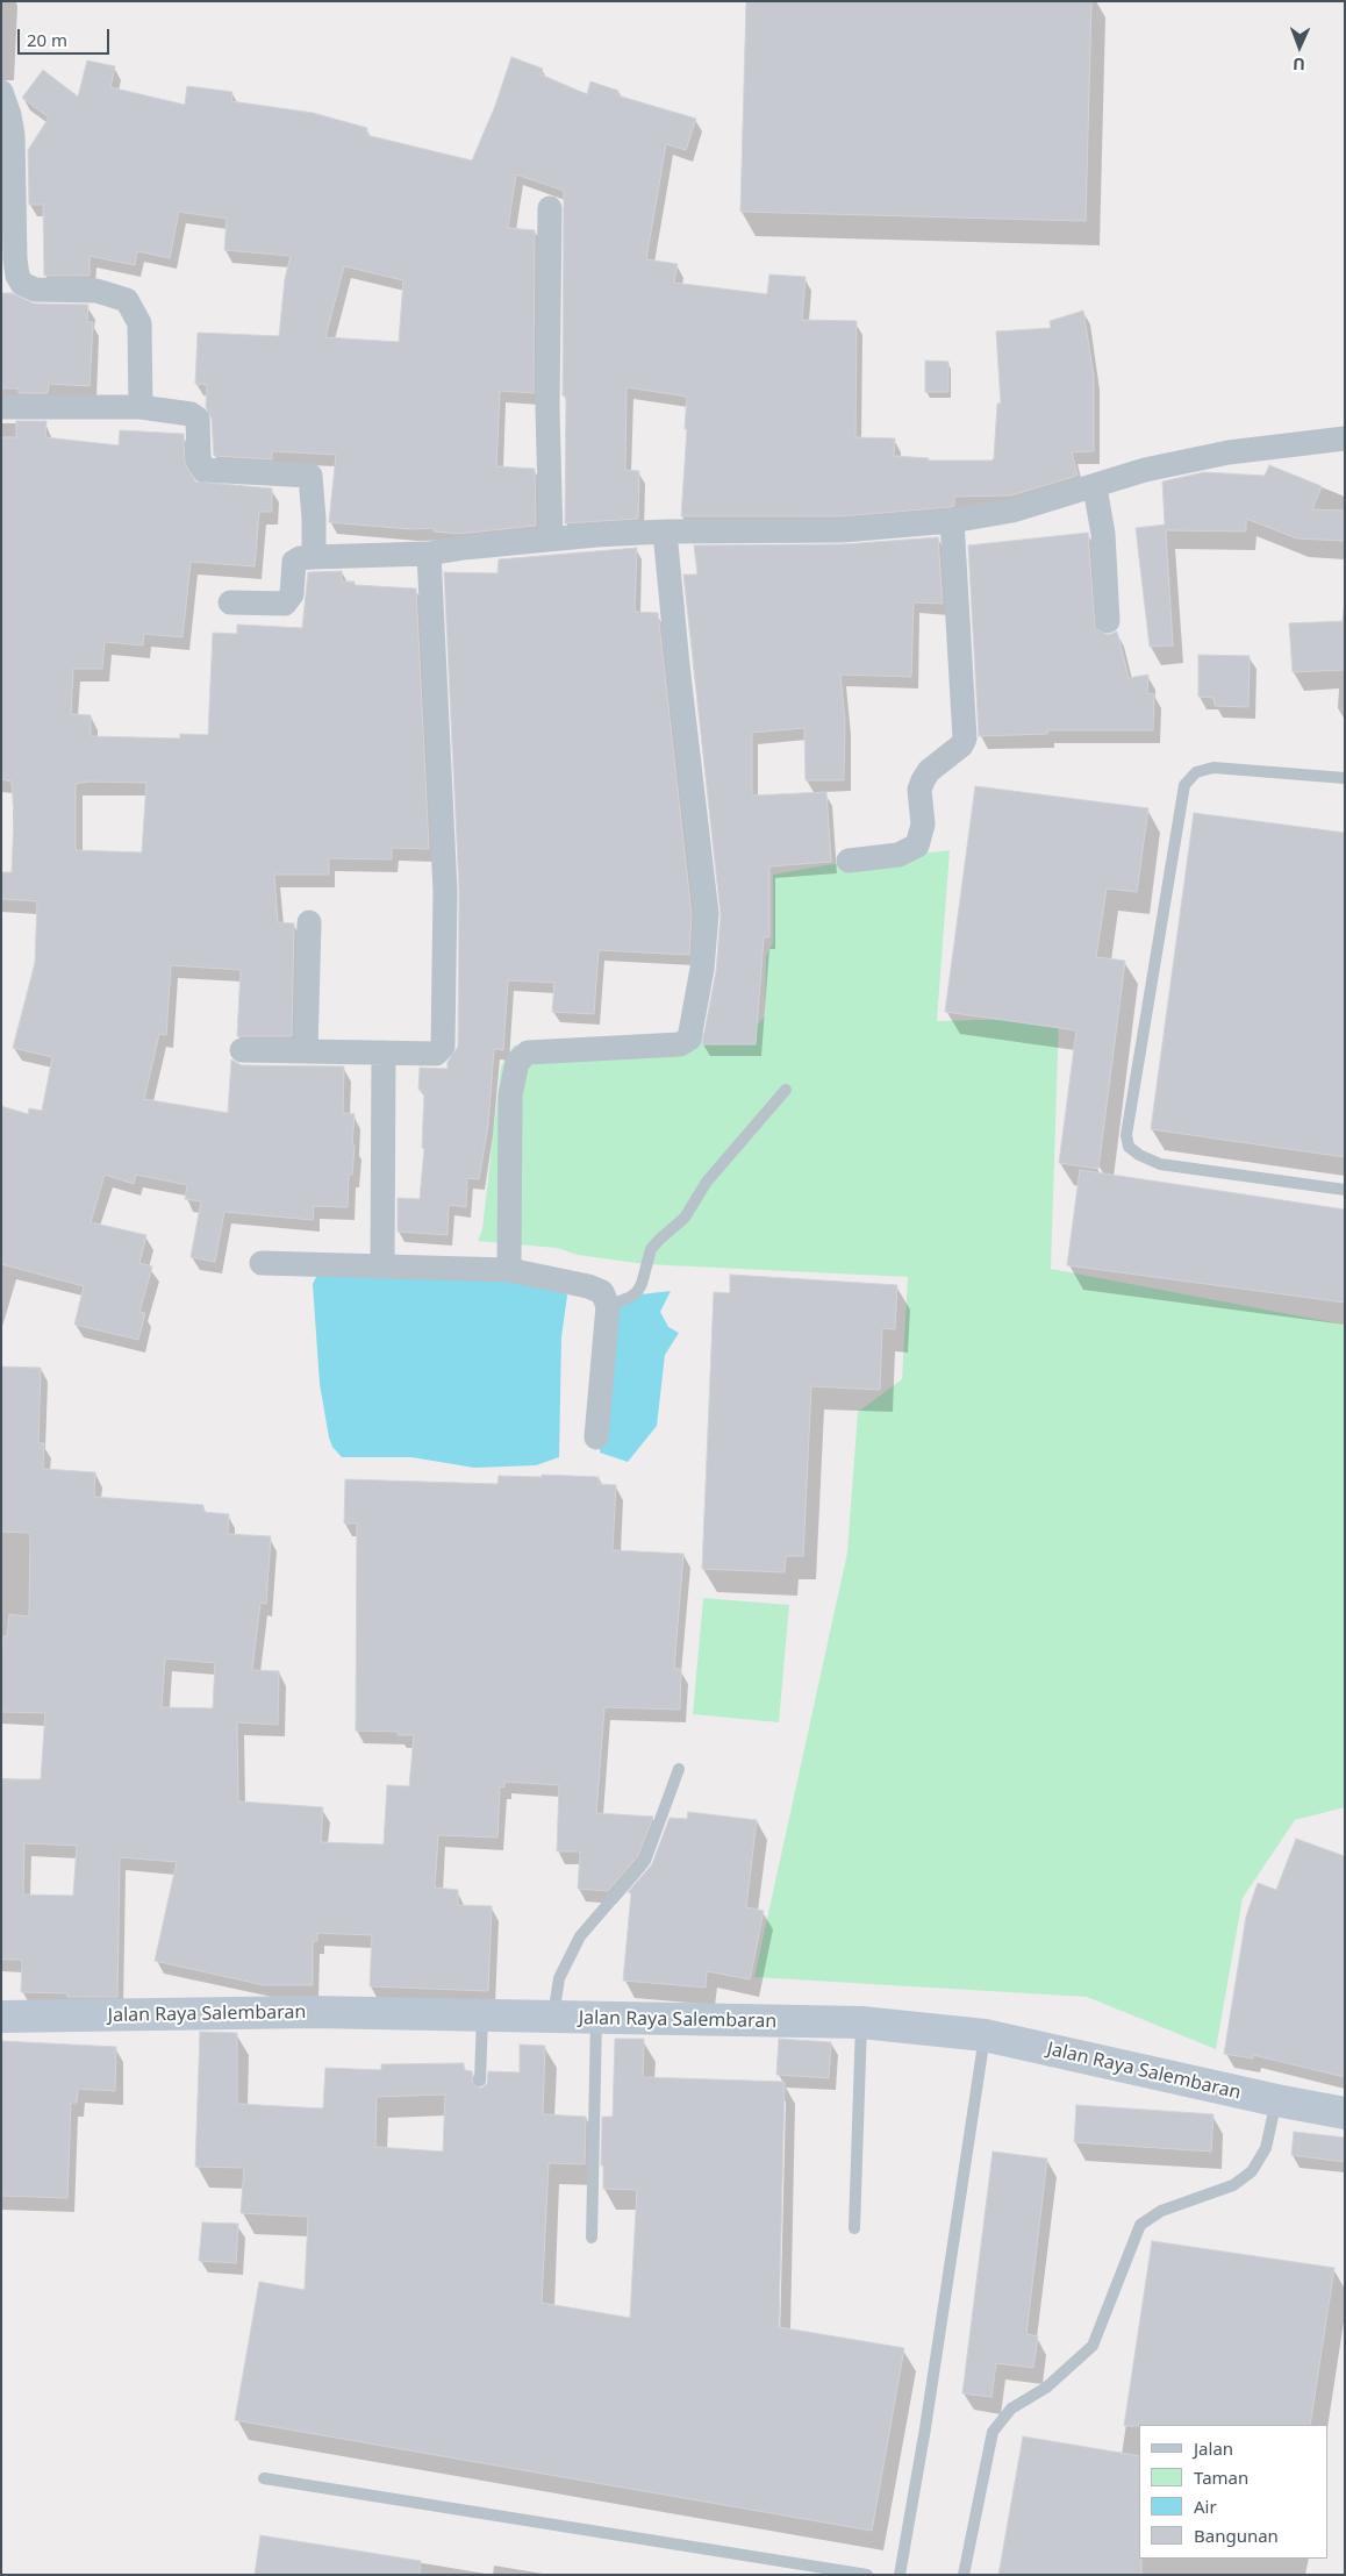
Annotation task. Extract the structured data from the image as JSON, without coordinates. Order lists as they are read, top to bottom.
{
  "streets": {
    "main road": ["Jalan Raya Salembaran"]
  },
  "legend": [
    "Jalan",
    "Taman",
    "Air",
    "Bangunan"
  ],
  "scale_bar": "20 m",
  "north": "bottom"
}
